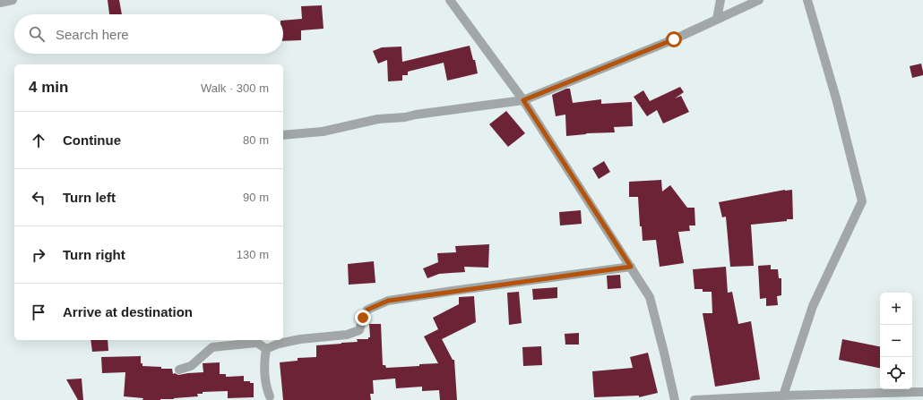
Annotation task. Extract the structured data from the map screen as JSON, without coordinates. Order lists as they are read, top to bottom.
{
  "page": {
    "search": "Search here",
    "heading": ["4 min", "Walk · 300 m"],
    "list": [
      ["Continue", "80 m"],
      ["Turn left", "90 m"],
      ["Turn right", "130 m"],
      "Arrive at destination"
    ],
    "map_buttons": ["+", "−"]
  }
}
